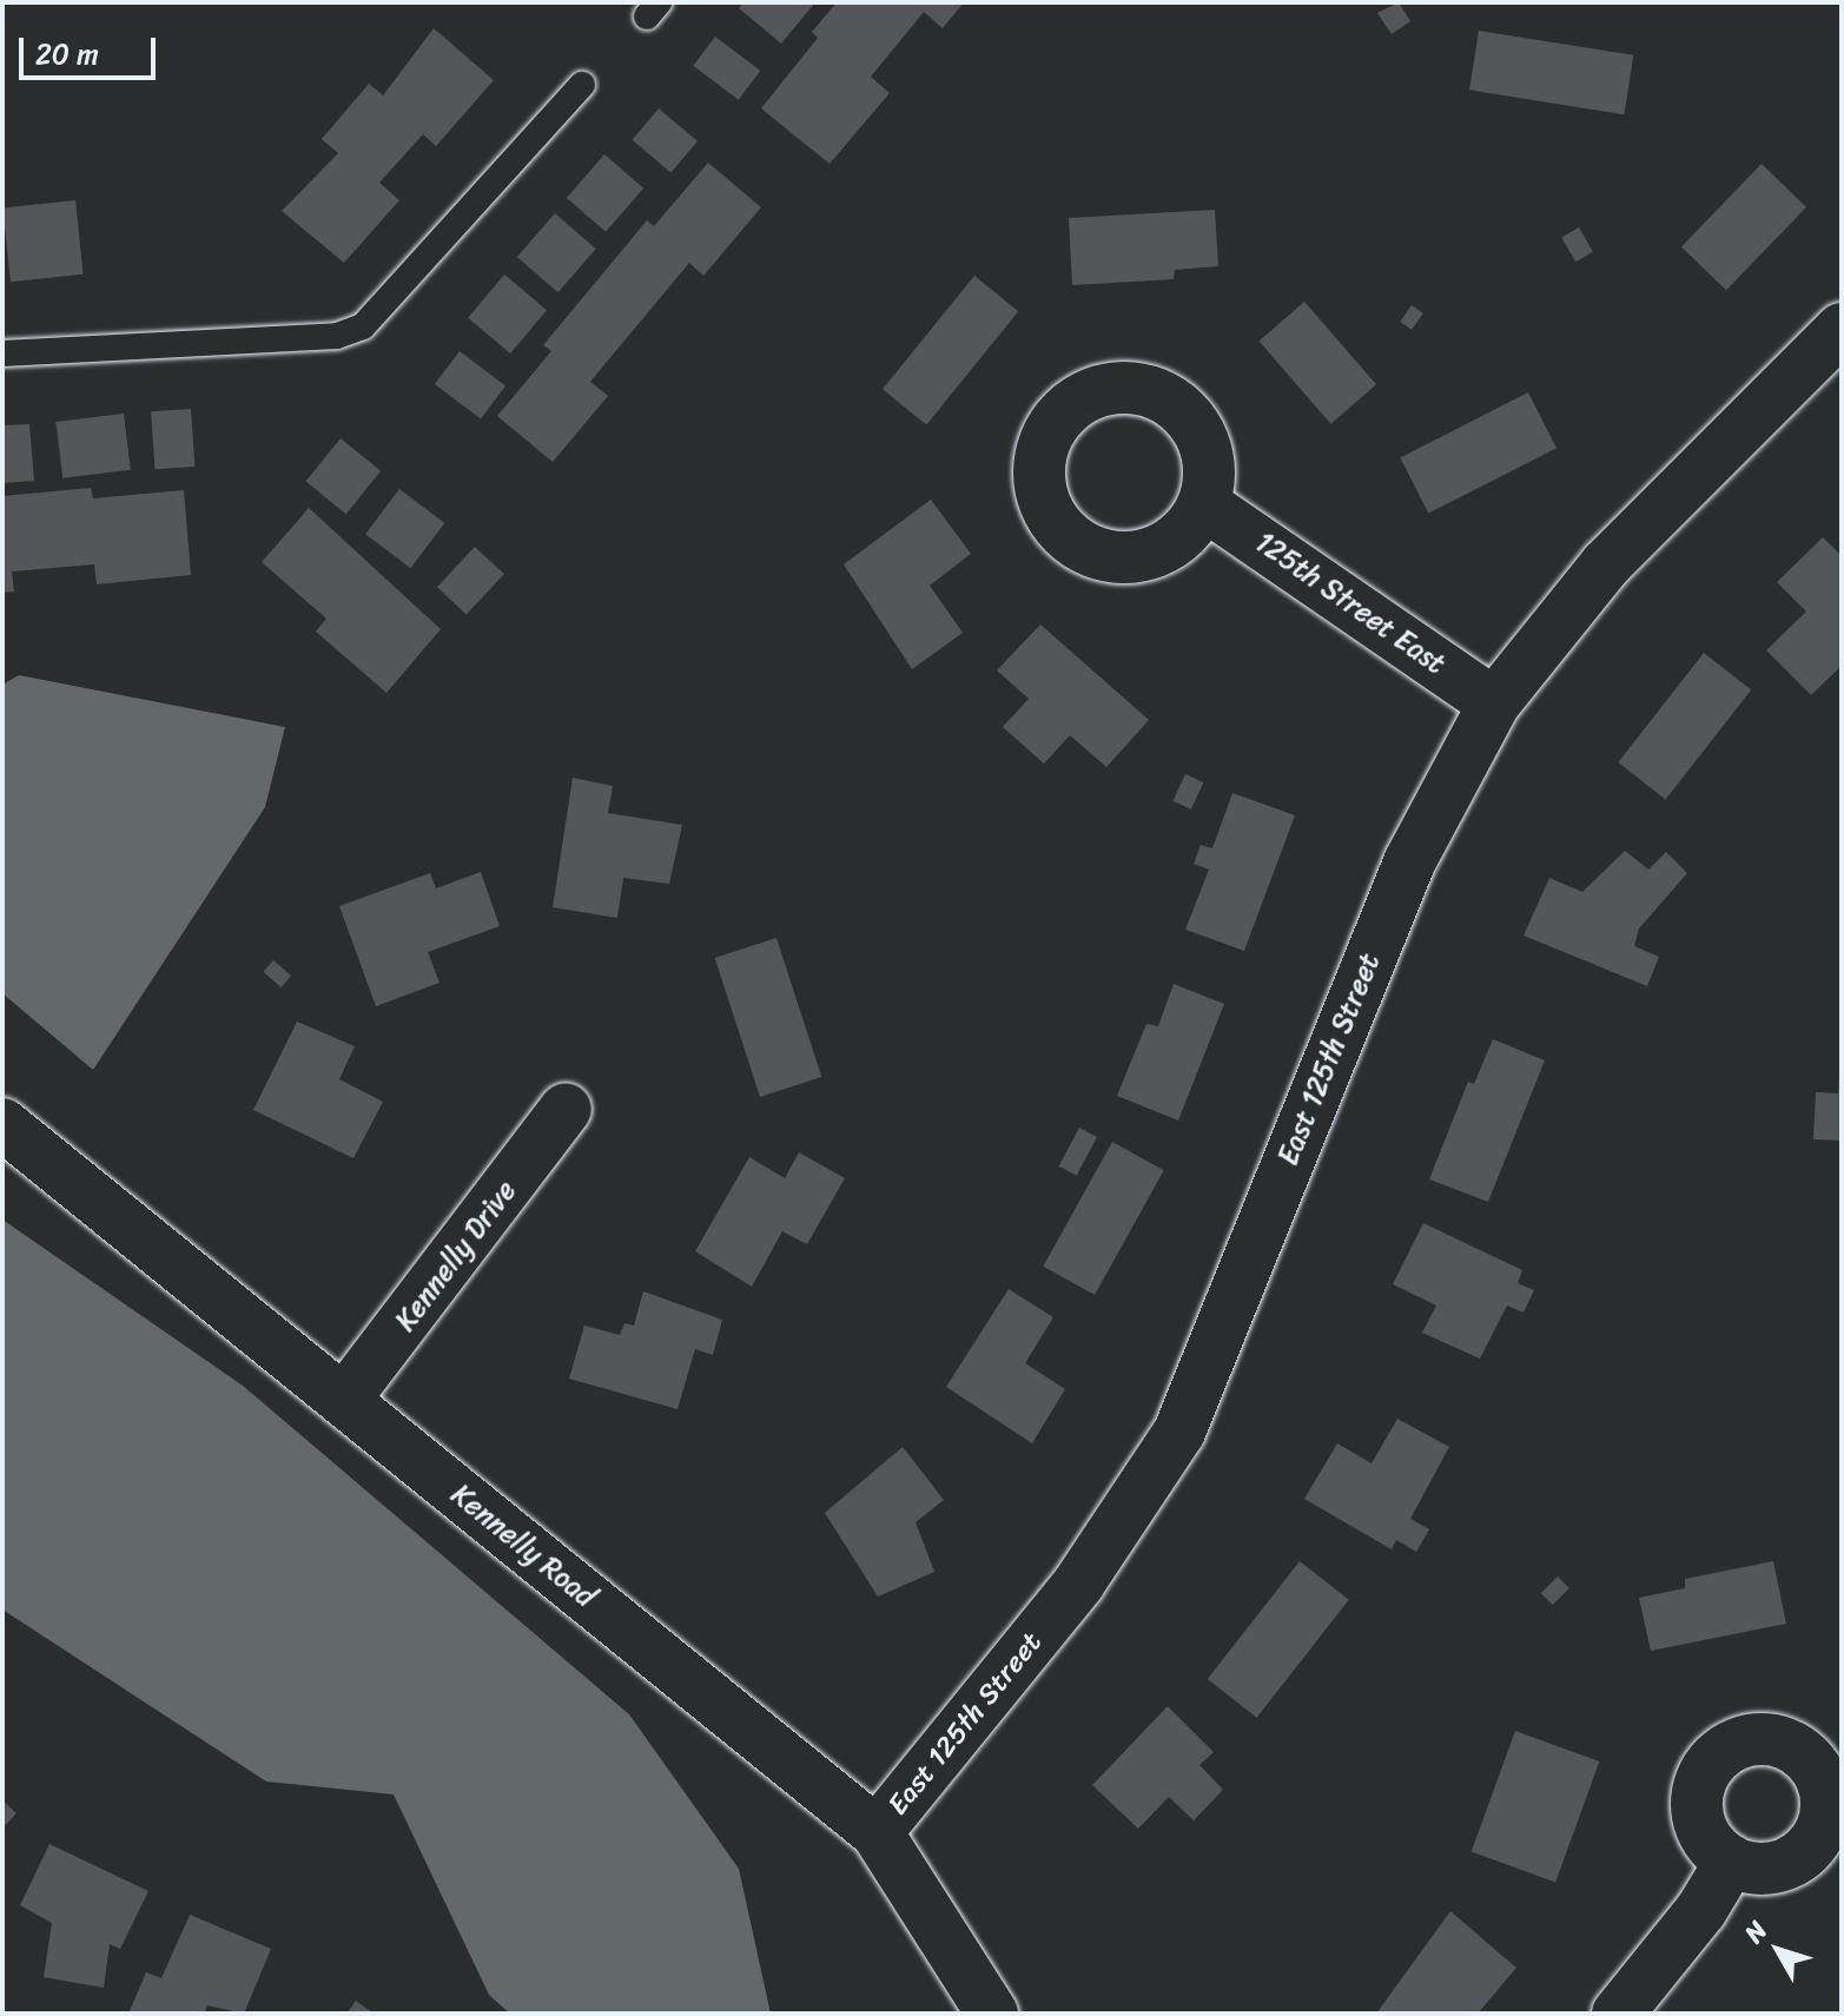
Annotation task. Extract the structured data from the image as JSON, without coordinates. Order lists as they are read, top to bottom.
{
  "streets": {
    "street": [
      "125th Street East",
      "East 125th Street",
      "Kennelly Drive",
      "Kennelly Road"
    ]
  },
  "crossings": [
    ["125th Street East", "East 125th Street"],
    ["East 125th Street", "Kennelly Road"],
    ["Kennelly Drive", "Kennelly Road"]
  ],
  "scale_bar": "20 m",
  "north": "top left"
}
